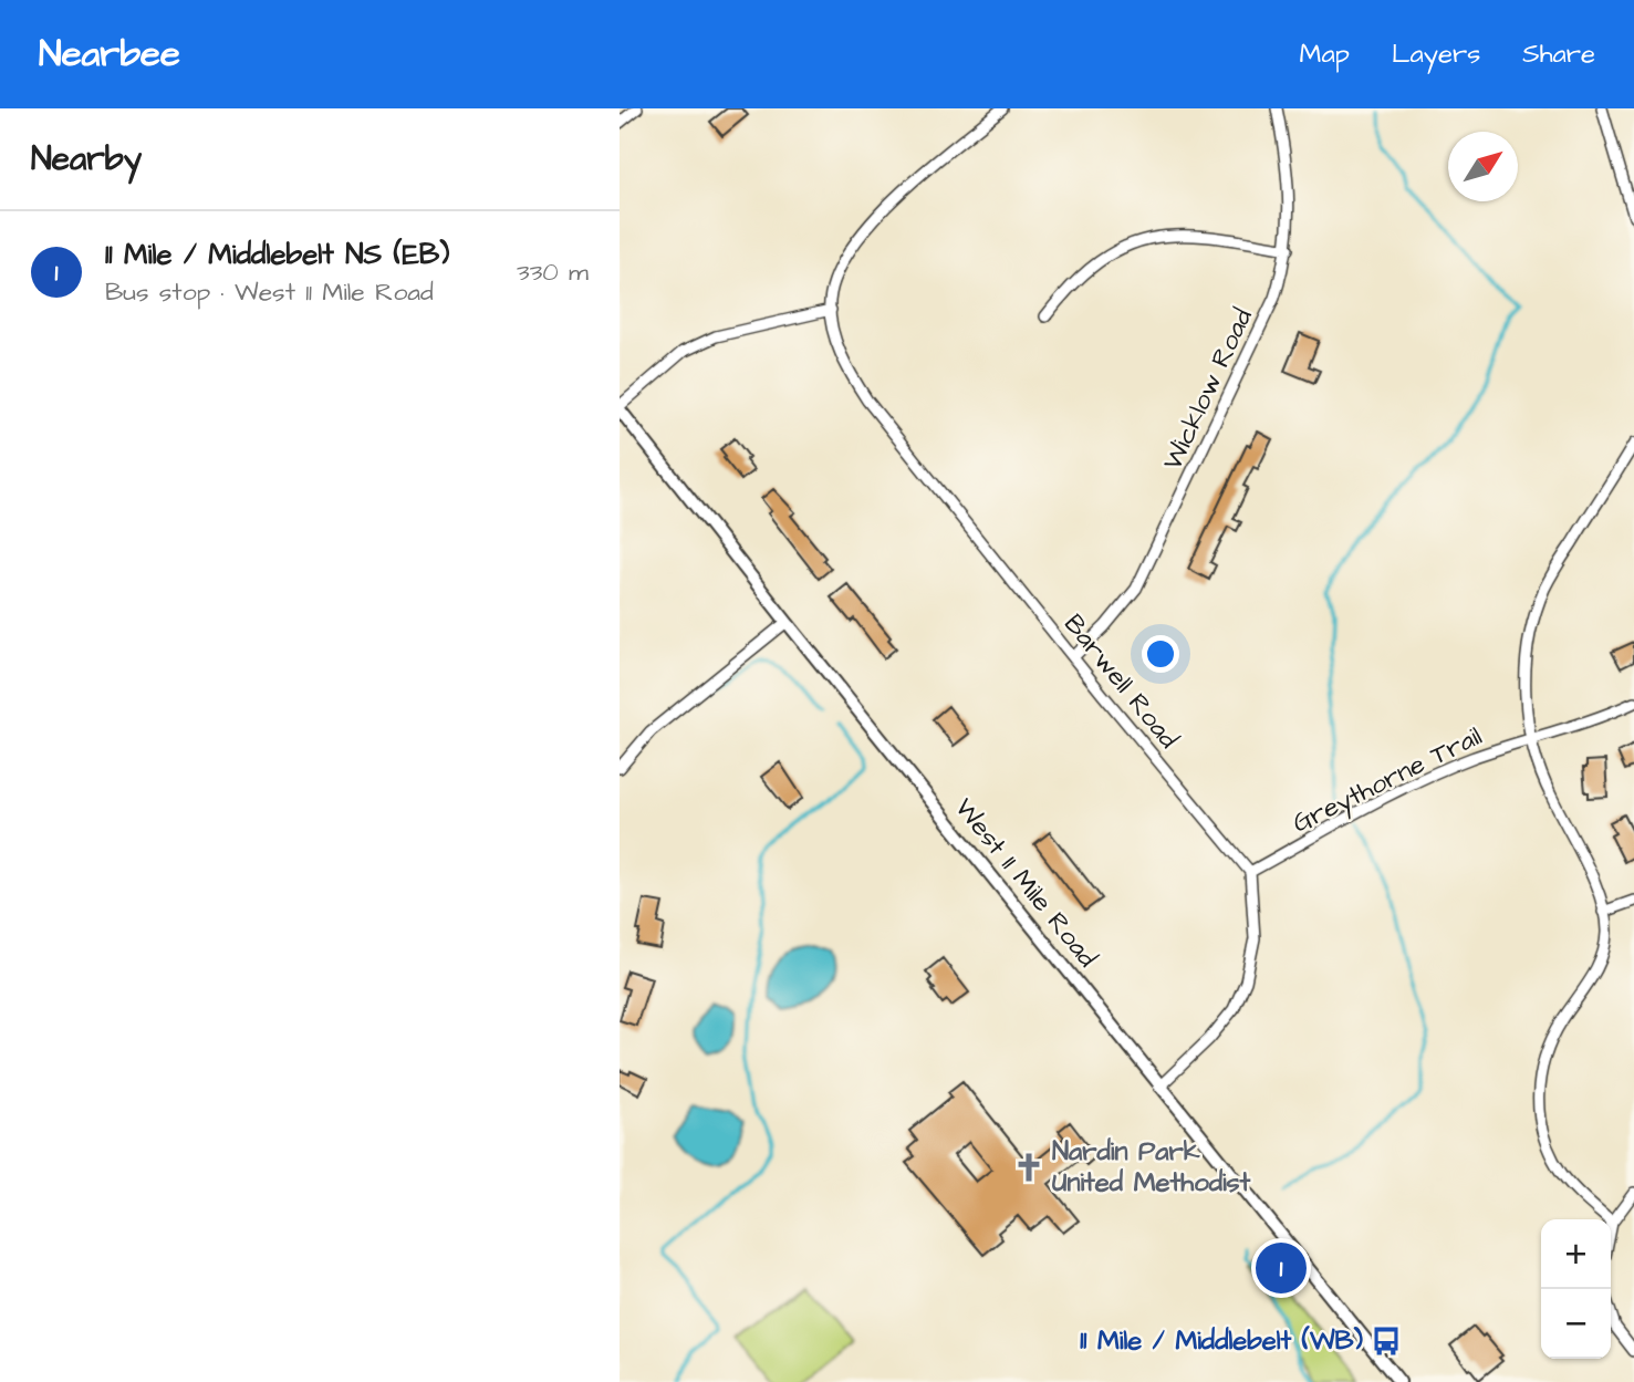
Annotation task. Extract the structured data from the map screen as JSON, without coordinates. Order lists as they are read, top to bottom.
{
  "streets": {
    "street": [
      "Wicklow Road",
      "Barwell Road",
      "Greythorne Trail",
      "West 11 Mile Road"
    ]
  },
  "crossings": [
    ["Wicklow Road", "Barwell Road"],
    ["Barwell Road", "Greythorne Trail"]
  ],
  "places": {
    "church": ["Nardin Park United Methodist"],
    "bus stop": ["11 Mile / Middlebelt (WB)"]
  },
  "north": "top right",
  "page": {
    "header": "Nearbee",
    "nav": ["Map", "Layers", "Share"],
    "heading": "Nearby",
    "list": [
      {
        "mark": "1",
        "name": "11 Mile / Middlebelt NS (EB)",
        "note": "Bus stop · West 11 Mile Road",
        "value": "330 m"
      }
    ],
    "map_buttons": ["+", "−"],
    "pins": "1"
  }
}
